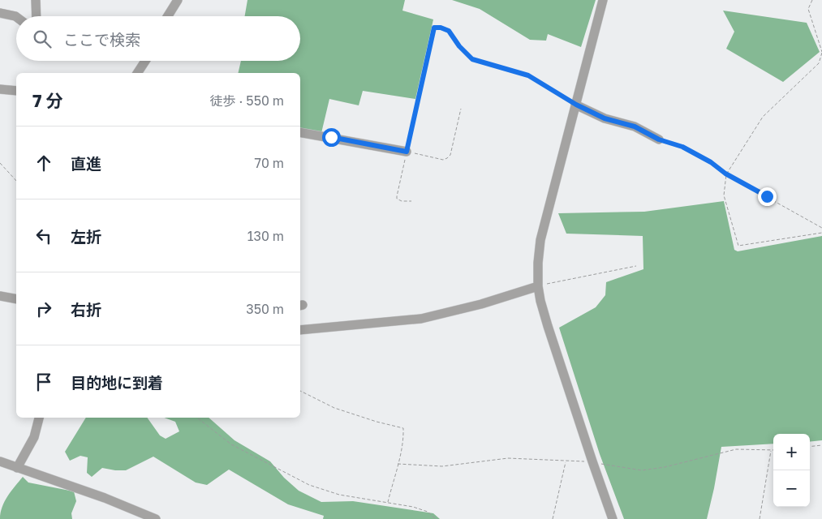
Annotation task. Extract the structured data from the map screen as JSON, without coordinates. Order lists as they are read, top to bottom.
{
  "page": {
    "search": "ここで検索",
    "heading": ["7 分", "徒歩 · 550 m"],
    "list": [
      ["直進", "70 m"],
      ["左折", "130 m"],
      ["右折", "350 m"],
      "目的地に到着"
    ],
    "map_buttons": ["+", "−"]
  }
}
